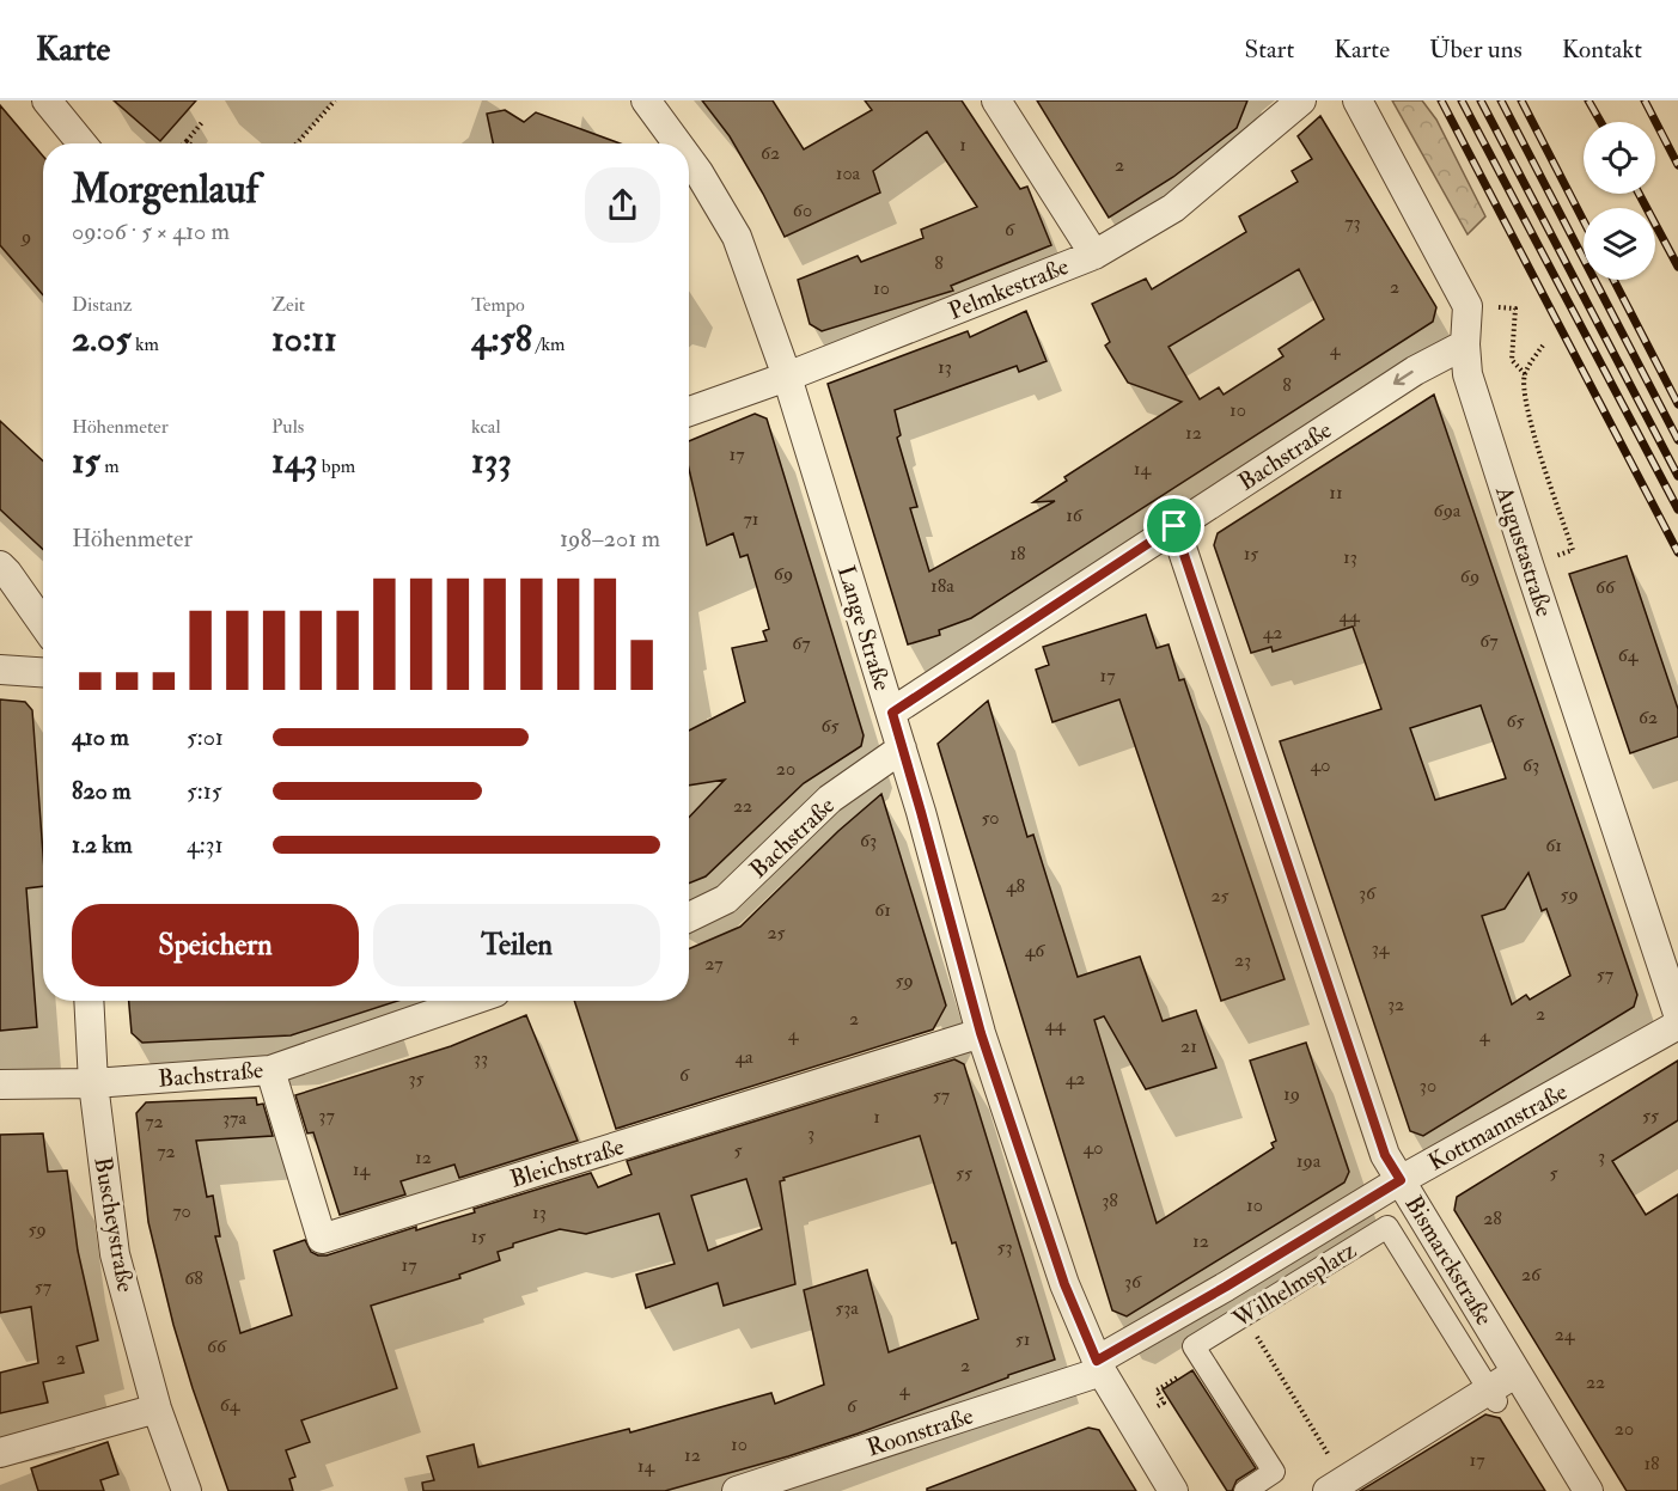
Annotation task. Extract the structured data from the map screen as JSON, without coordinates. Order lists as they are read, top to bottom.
{
  "streets": {
    "street": [
      "Pelmkestraße",
      "Bachstraße",
      "Augustastraße",
      "Lange Straße",
      "Kottmannstraße",
      "Bleichstraße",
      "Buscheystraße",
      "Bismarckstraße",
      "Wilhelmsplatz",
      "Roonstraße"
    ]
  },
  "crossings": [
    ["Pelmkestraße", "Lange Straße"],
    ["Bachstraße", "Augustastraße"],
    ["Bachstraße", "Lange Straße"],
    ["Bachstraße", "Bleichstraße"],
    ["Bachstraße", "Buscheystraße"],
    ["Bachstraße", "Bismarckstraße"],
    ["Lange Straße", "Kottmannstraße"],
    ["Lange Straße", "Bleichstraße"],
    ["Lange Straße", "Roonstraße"],
    ["Kottmannstraße", "Bismarckstraße"],
    ["Kottmannstraße", "Roonstraße"]
  ],
  "house_numbers": [
    "1",
    "62",
    "2",
    "10a",
    "60",
    "73",
    "6",
    "9",
    "8",
    "2",
    "10",
    "4",
    "13",
    "8",
    "10",
    "12",
    "17",
    "14",
    "11",
    "69a",
    "16",
    "71",
    "18",
    "15",
    "13",
    "69",
    "69",
    "18a",
    "66",
    "44",
    "42",
    "67",
    "67",
    "64",
    "17",
    "62",
    "65",
    "65",
    "40",
    "63",
    "20",
    "22",
    "50",
    "63",
    "61",
    "48",
    "36",
    "59",
    "25",
    "61",
    "25",
    "34",
    "46",
    "23",
    "27",
    "57",
    "59",
    "32",
    "2",
    "2",
    "44",
    "4",
    "4",
    "21",
    "4a",
    "33",
    "6",
    "35",
    "42",
    "30",
    "19",
    "57",
    "37",
    "55",
    "1",
    "37a",
    "72",
    "3",
    "40",
    "5",
    "72",
    "3",
    "12",
    "19a",
    "14",
    "55",
    "5",
    "38",
    "10",
    "70",
    "13",
    "28",
    "59",
    "15",
    "12",
    "53",
    "17",
    "26",
    "68",
    "36",
    "57",
    "53a",
    "24",
    "51",
    "66",
    "2",
    "2",
    "22",
    "4",
    "64",
    "6",
    "20",
    "10",
    "12",
    "17",
    "18",
    "14"
  ],
  "page": {
    "header": "Karte",
    "nav": [
      "Start",
      "Karte",
      "Über uns",
      "Kontakt"
    ],
    "heading": ["Morgenlauf", "09:06 · 5 × 410 m"],
    "stats": [
      ["Distanz", "2.05 km"],
      ["Zeit", "10:11"],
      ["Tempo", "4:58 /km"],
      ["Höhenmeter", "15 m"],
      ["Puls", "143 bpm"],
      ["kcal", "133"]
    ],
    "chart": ["Höhenmeter", "198–201 m"],
    "list": [
      {
        "name": "410 m",
        "note": "5:01"
      },
      {
        "name": "820 m",
        "note": "5:15"
      },
      {
        "name": "1.2 km",
        "note": "4:31"
      }
    ],
    "buttons": ["Speichern", "Teilen"]
  }
}
